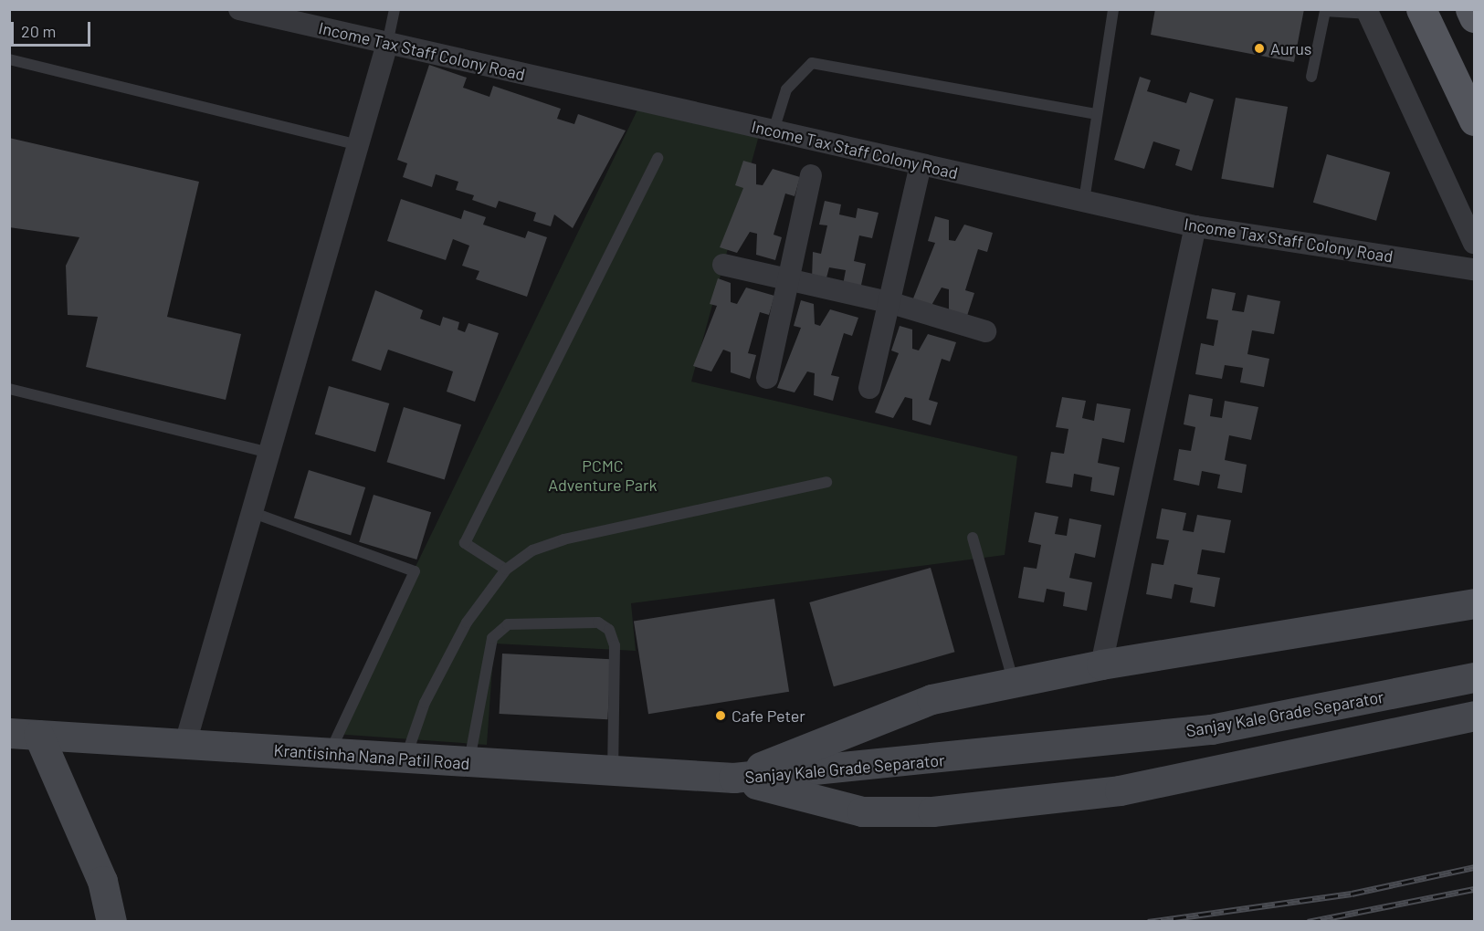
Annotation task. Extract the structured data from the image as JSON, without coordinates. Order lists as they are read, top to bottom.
{
  "streets": {
    "main road": ["Sanjay Kale Grade Separator", "Krantisinha Nana Patil Road"],
    "street": ["Income Tax Staff Colony Road"]
  },
  "crossings": [
    ["Sanjay Kale Grade Separator", "Krantisinha Nana Patil Road"]
  ],
  "parks": ["PCMC Adventure Park"],
  "places": ["Aurus", "Cafe Peter"],
  "scale_bar": "20 m"
}
